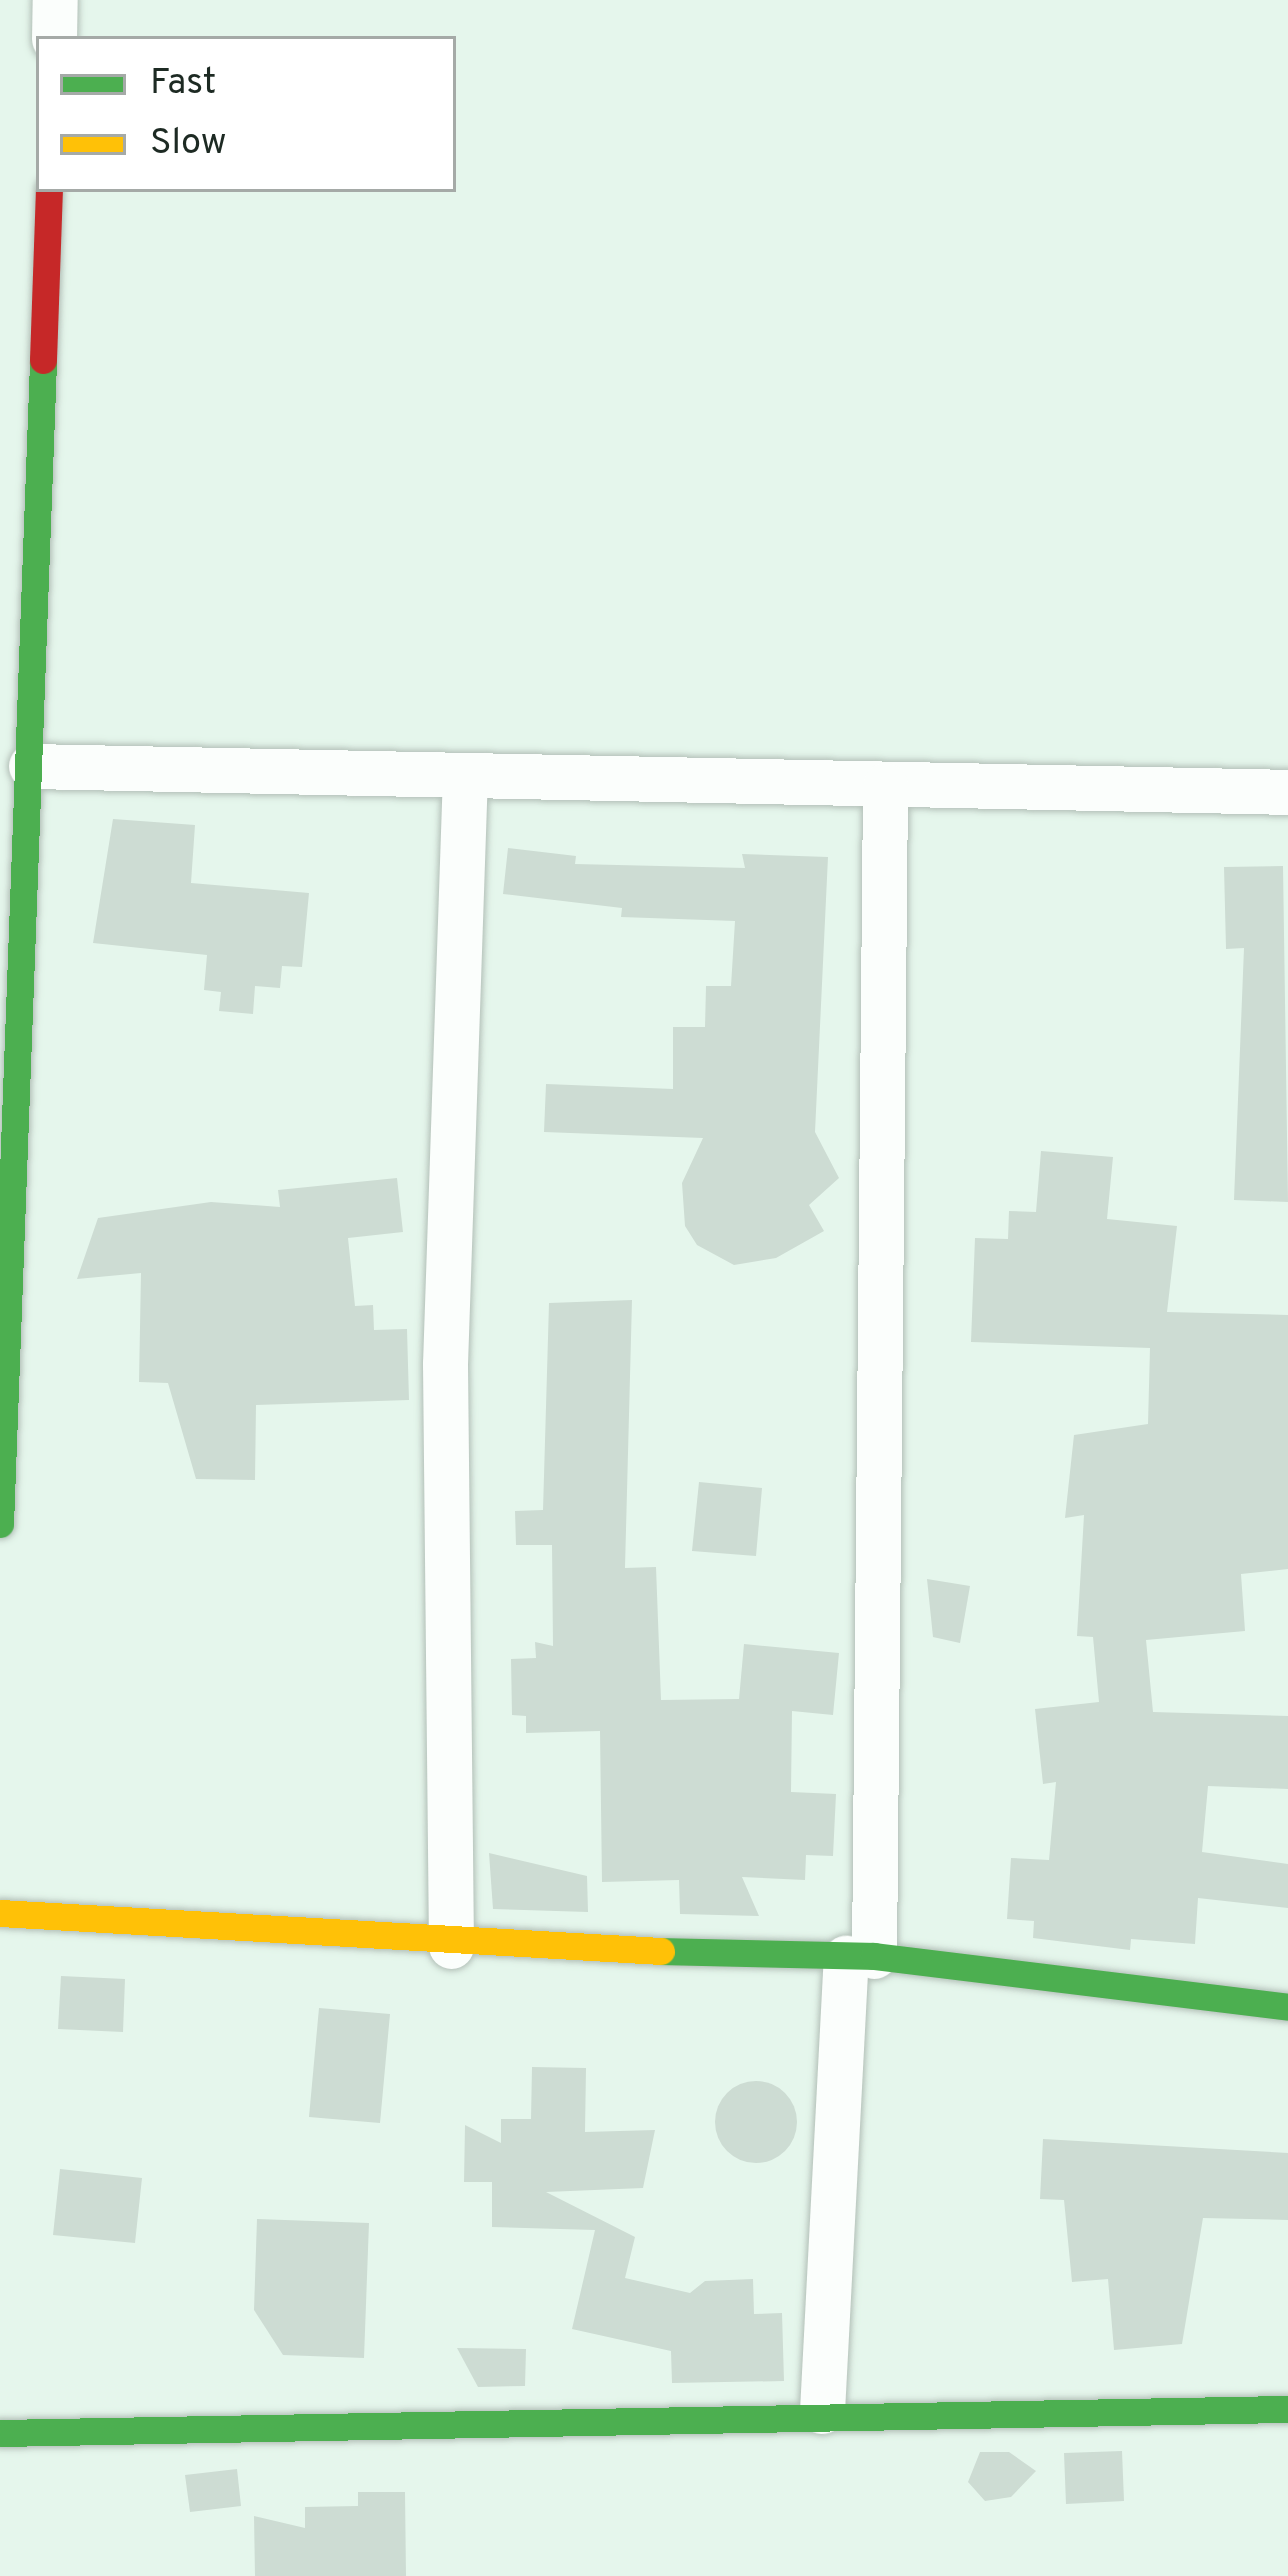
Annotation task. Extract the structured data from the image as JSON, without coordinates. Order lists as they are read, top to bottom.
{
  "legend": ["Fast", "Slow"]
}
